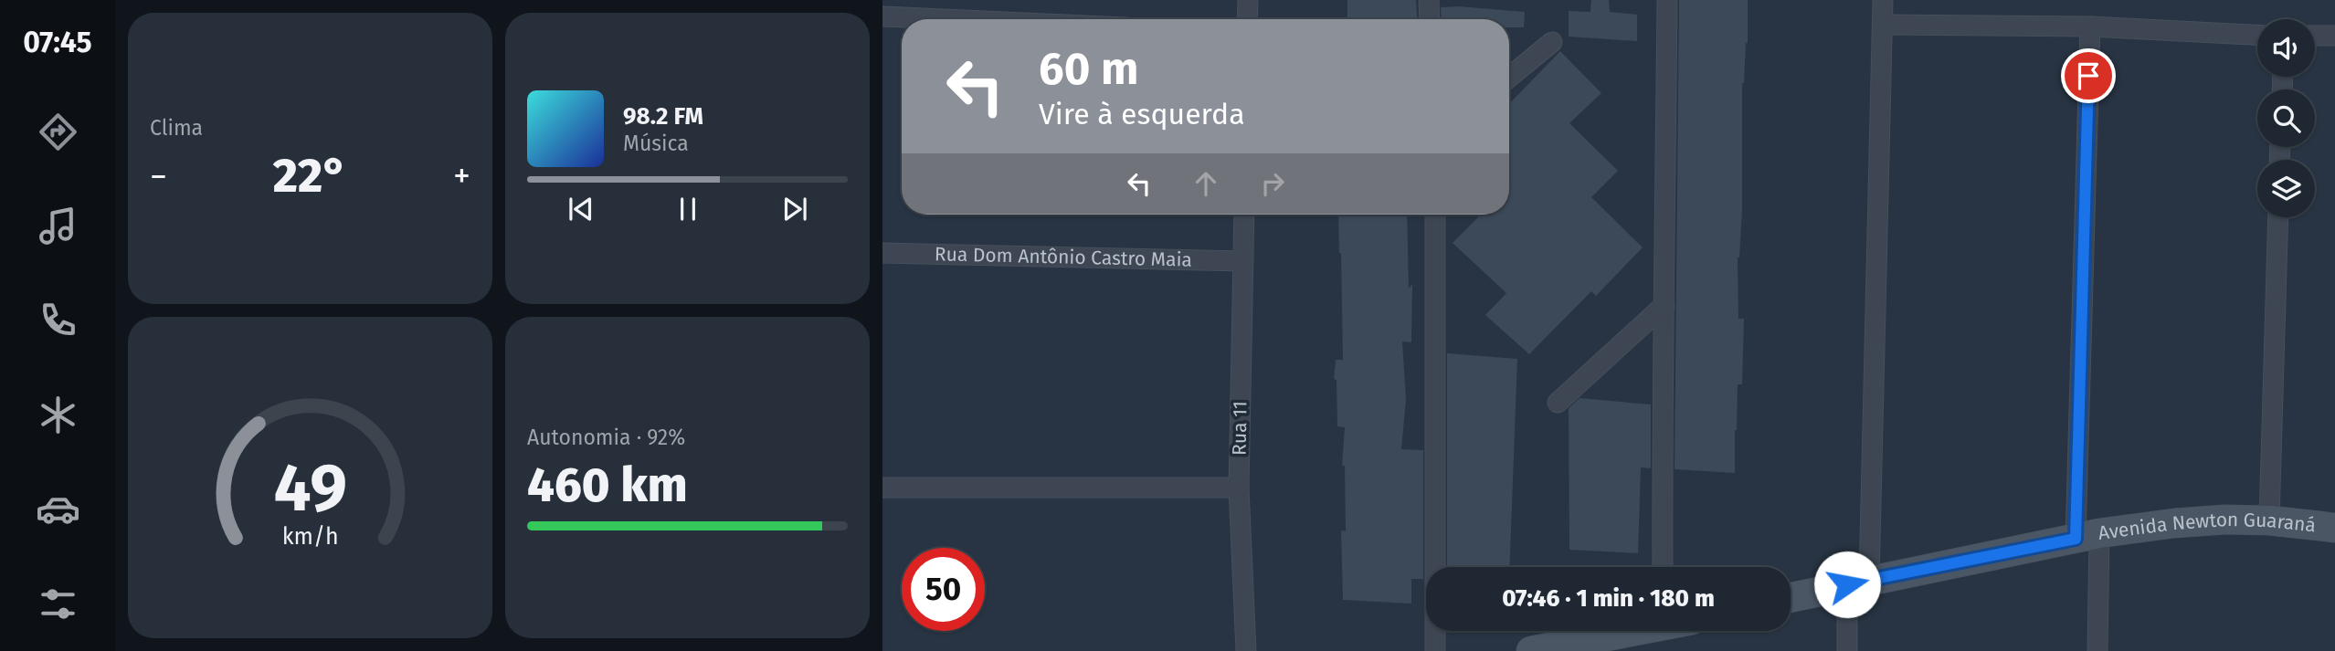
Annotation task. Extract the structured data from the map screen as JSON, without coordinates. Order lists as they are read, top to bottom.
{
  "streets": {
    "main road": ["Avenida Newton Guaraná"],
    "street": ["Rua Dom Antônio Castro Maia", "Rua 11"]
  },
  "crossings": [
    ["Rua Dom Antônio Castro Maia", "Rua 11"]
  ],
  "page": {
    "tabs": "07:45",
    "tile": [
      "Clima",
      ["Autonomia · 92%", "460 km"]
    ],
    "turn": ["60 m", "Vire à esquerda"],
    "song": ["98.2 FM", "Música"],
    "heat": ["−", "22°", "+"],
    "limit": "50",
    "trip": "07:46 · 1 min · 180 m",
    "gauge": ["49", "km/h"]
  }
}
